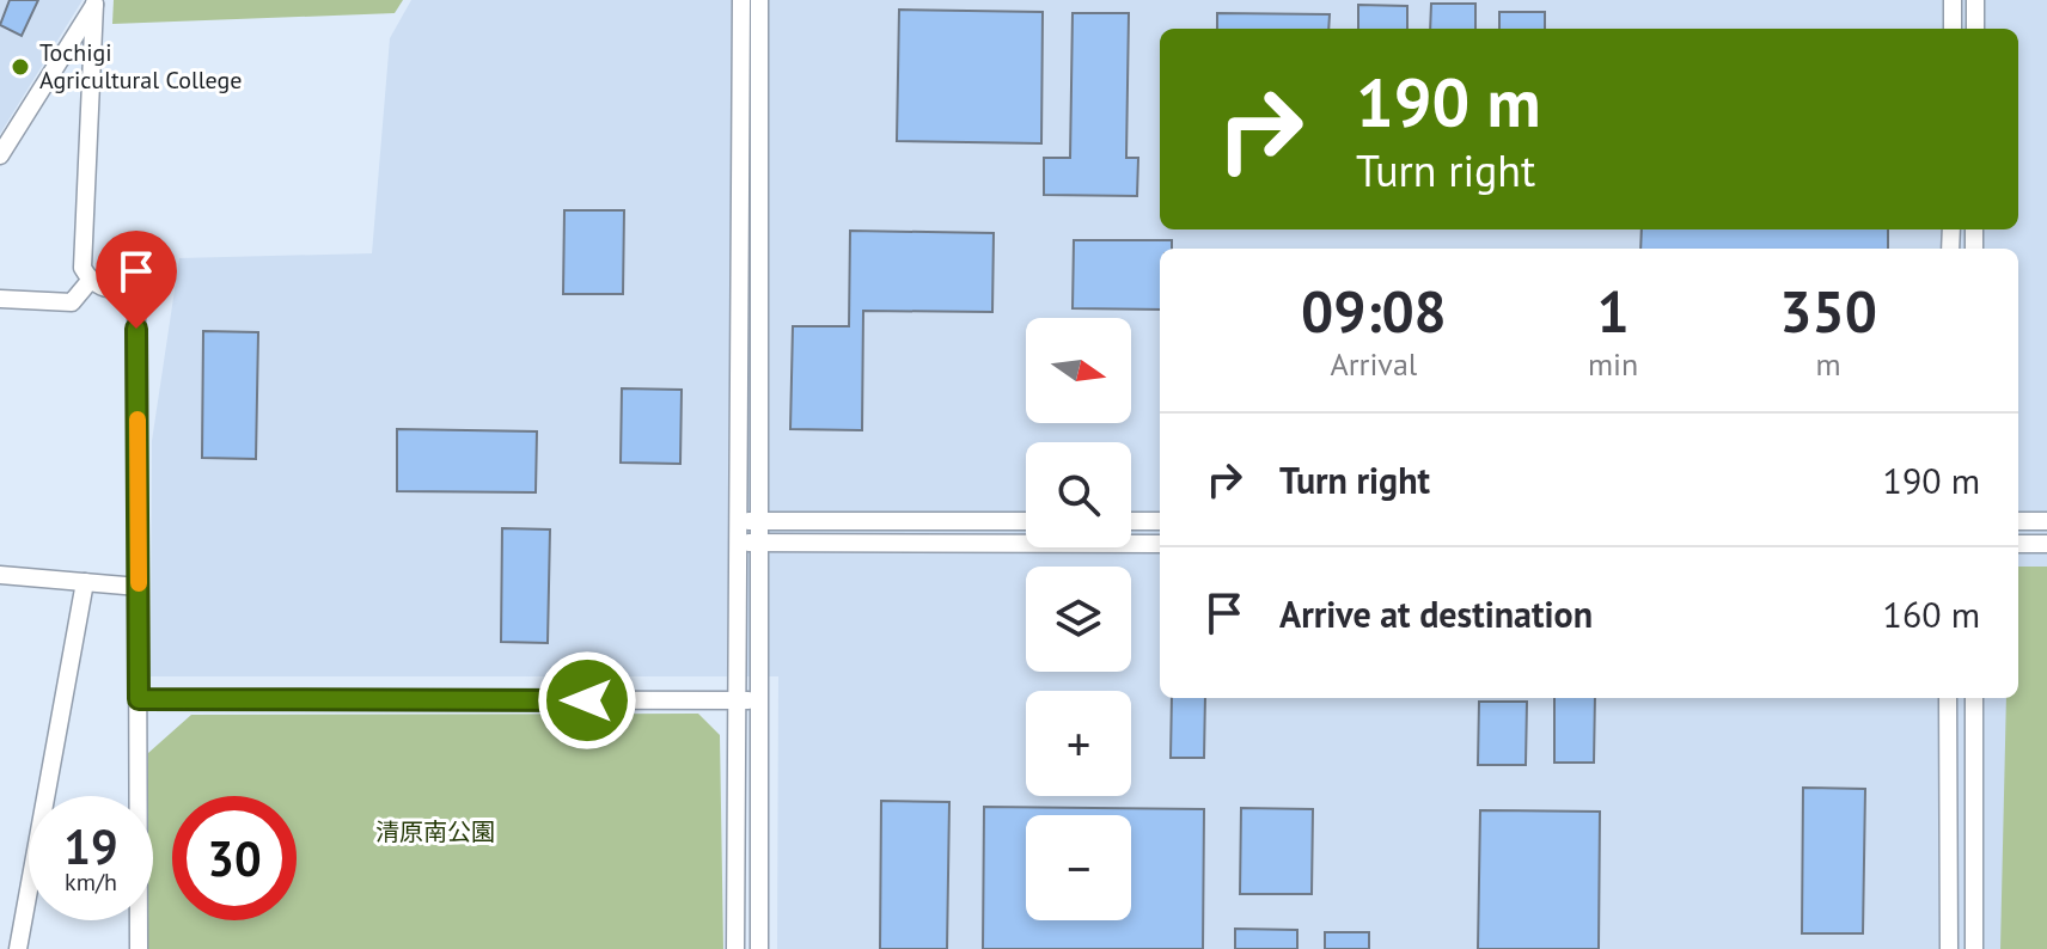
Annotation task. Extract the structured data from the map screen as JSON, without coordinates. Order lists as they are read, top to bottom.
{
  "parks": ["清原南公園"],
  "places": ["Tochigi Agricultural College"],
  "north": "right",
  "page": {
    "turn": ["190 m", "Turn right"],
    "eta": [
      "09:08",
      "Arrival",
      "1",
      "min",
      "350",
      "m"
    ],
    "map_buttons": ["+", "−"],
    "list": [
      {
        "name": "Turn right",
        "value": "190 m"
      },
      {
        "name": "Arrive at destination",
        "value": "160 m"
      }
    ],
    "speed": "19 km/h",
    "limit": "30"
  }
}
